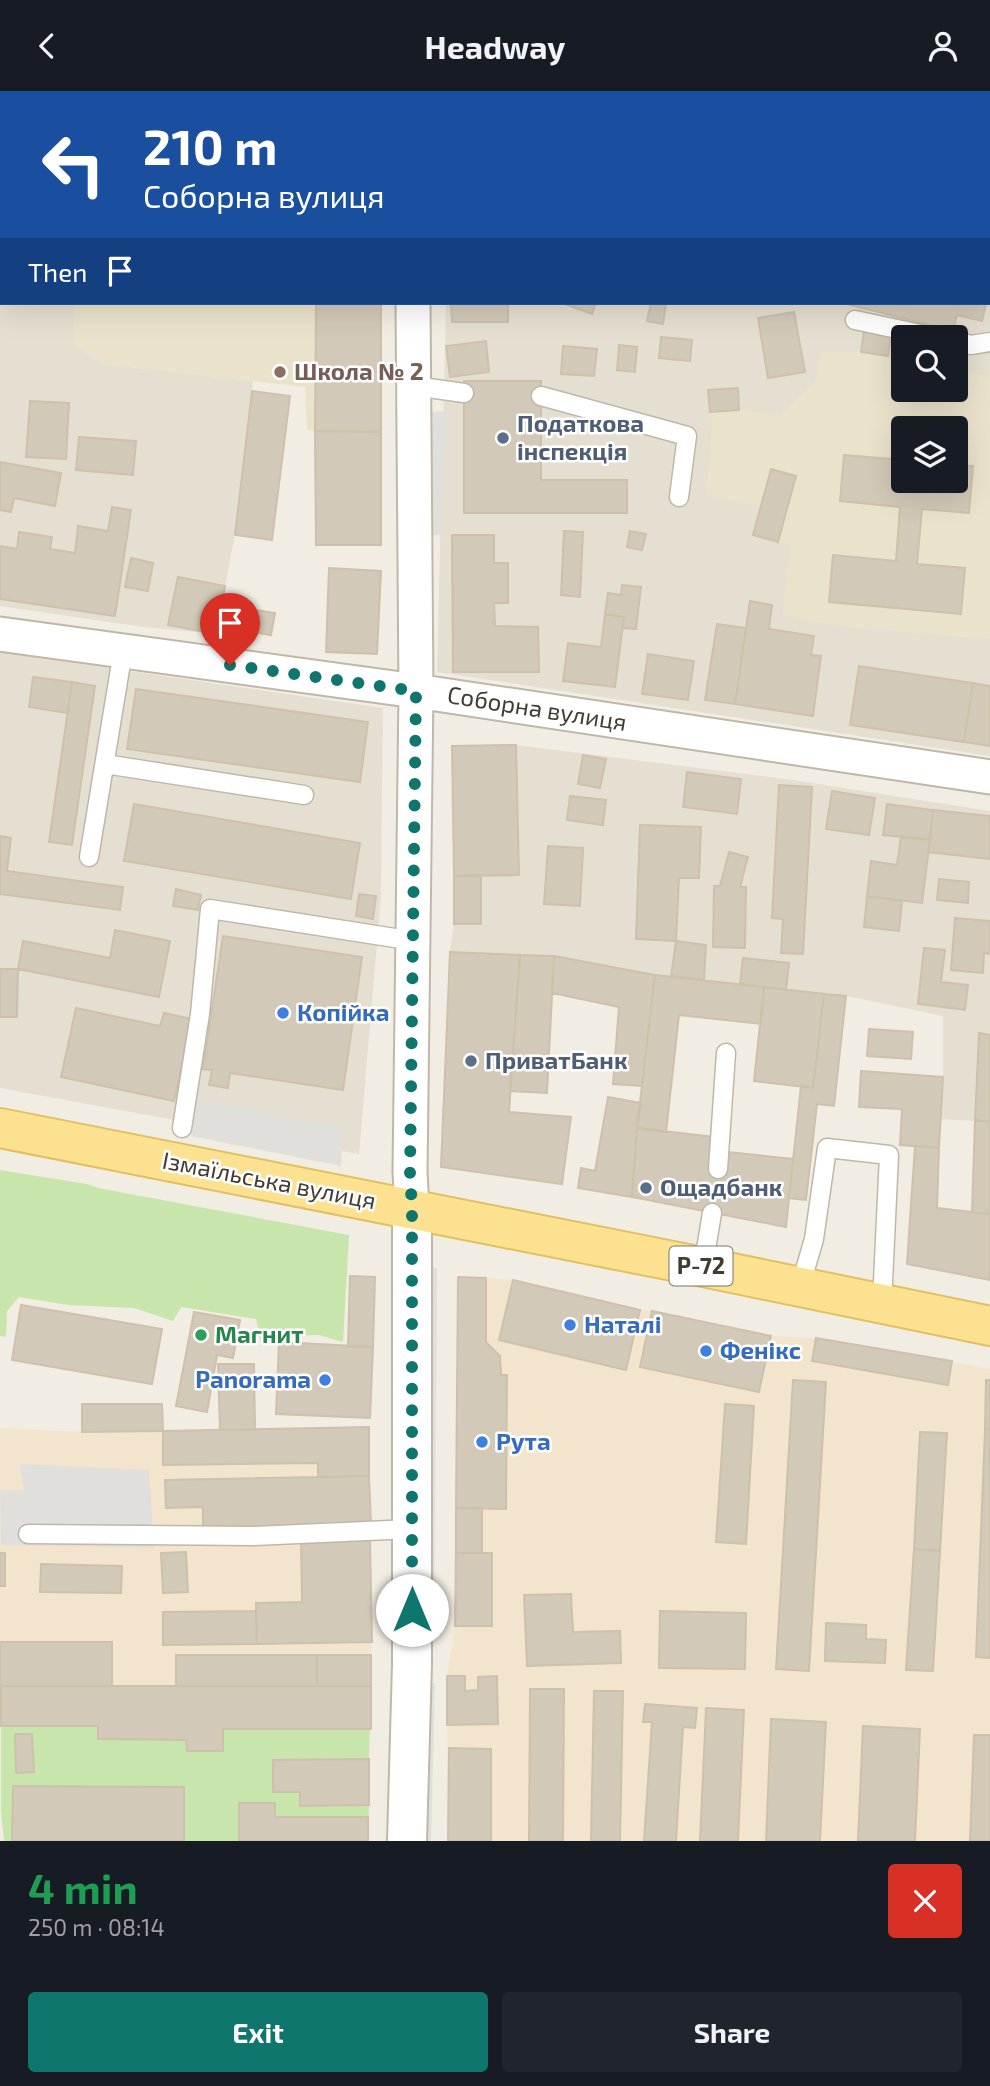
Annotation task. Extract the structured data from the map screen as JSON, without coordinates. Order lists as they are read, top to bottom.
{
  "streets": {
    "main road": ["Ізмаїльська вулиця", "Р-72"],
    "street": ["Соборна вулиця"]
  },
  "places": [
    "Школа № 2",
    "Податкова інспекція",
    "Копійка",
    "ПриватБанк",
    "Ощадбанк",
    "Наталі",
    "Магнит",
    "Фенікс",
    "Panorama",
    "Рута"
  ],
  "page": {
    "header": "Headway",
    "turn": ["210 m", "Соборна вулиця"],
    "then": "Then",
    "heading": ["4 min", "250 m · 08:14"],
    "buttons": ["Exit", "Share"]
  }
}
